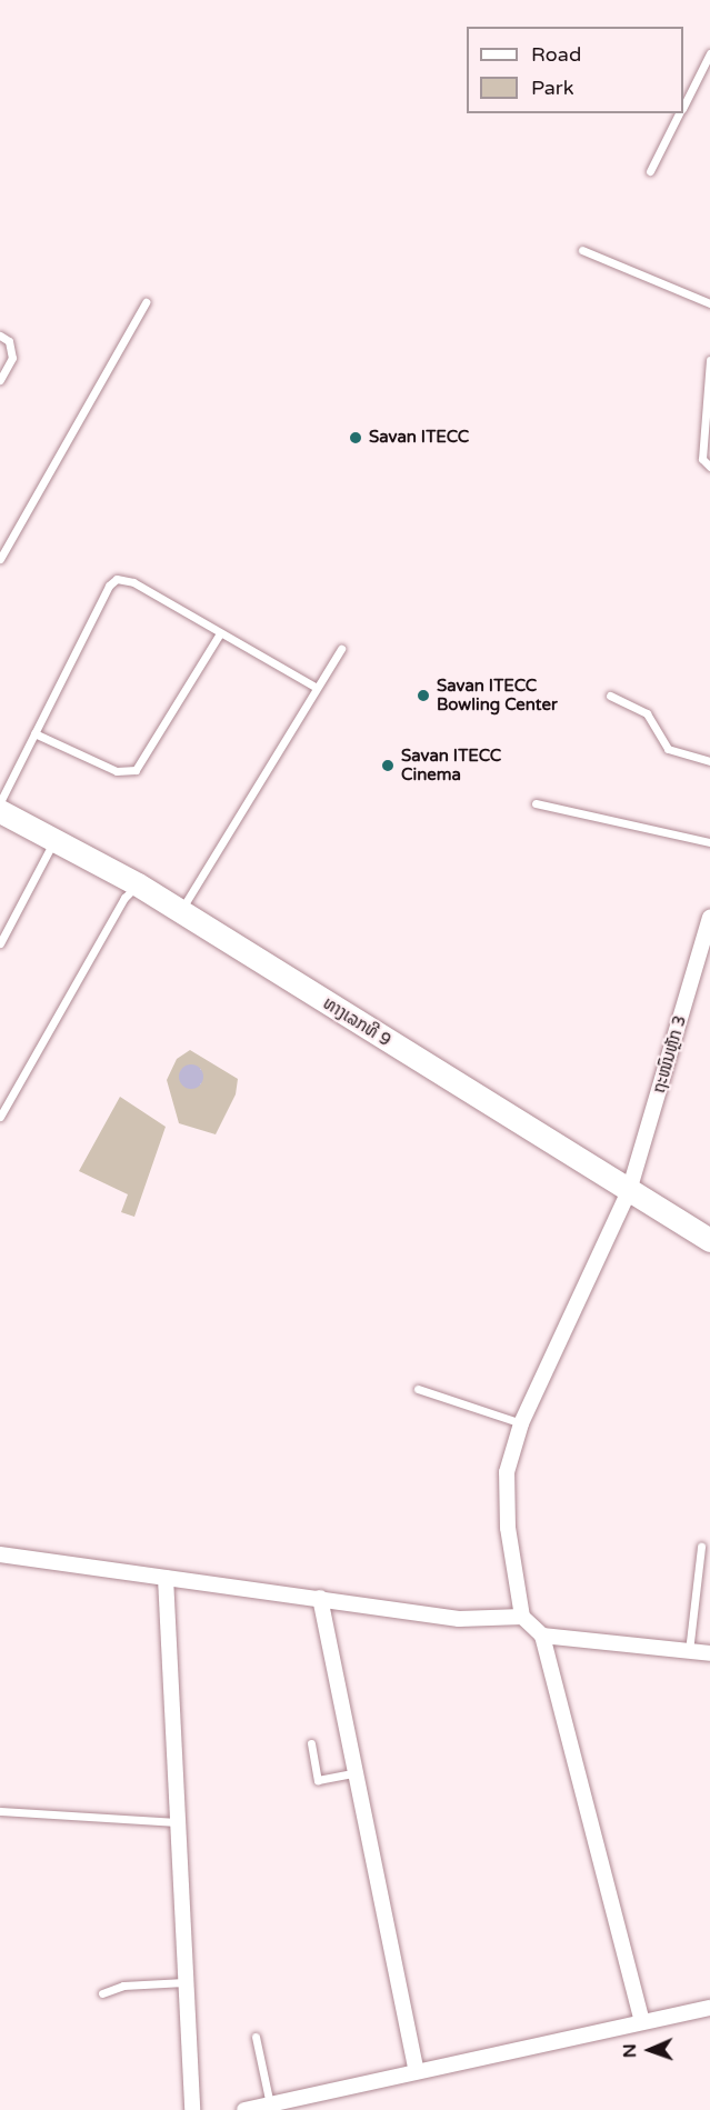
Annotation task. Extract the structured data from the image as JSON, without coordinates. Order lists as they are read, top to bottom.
{
  "streets": {
    "main road": ["ທາງເລກທີ 9"],
    "street": ["ຖະໜົນຫຼັກ 3"]
  },
  "crossings": [
    ["ທາງເລກທີ 9", "ຖະໜົນຫຼັກ 3"]
  ],
  "places": ["Savan ITECC", "Savan ITECC Bowling Center", "Savan ITECC Cinema"],
  "legend": ["Road", "Park"],
  "north": "left"
}
